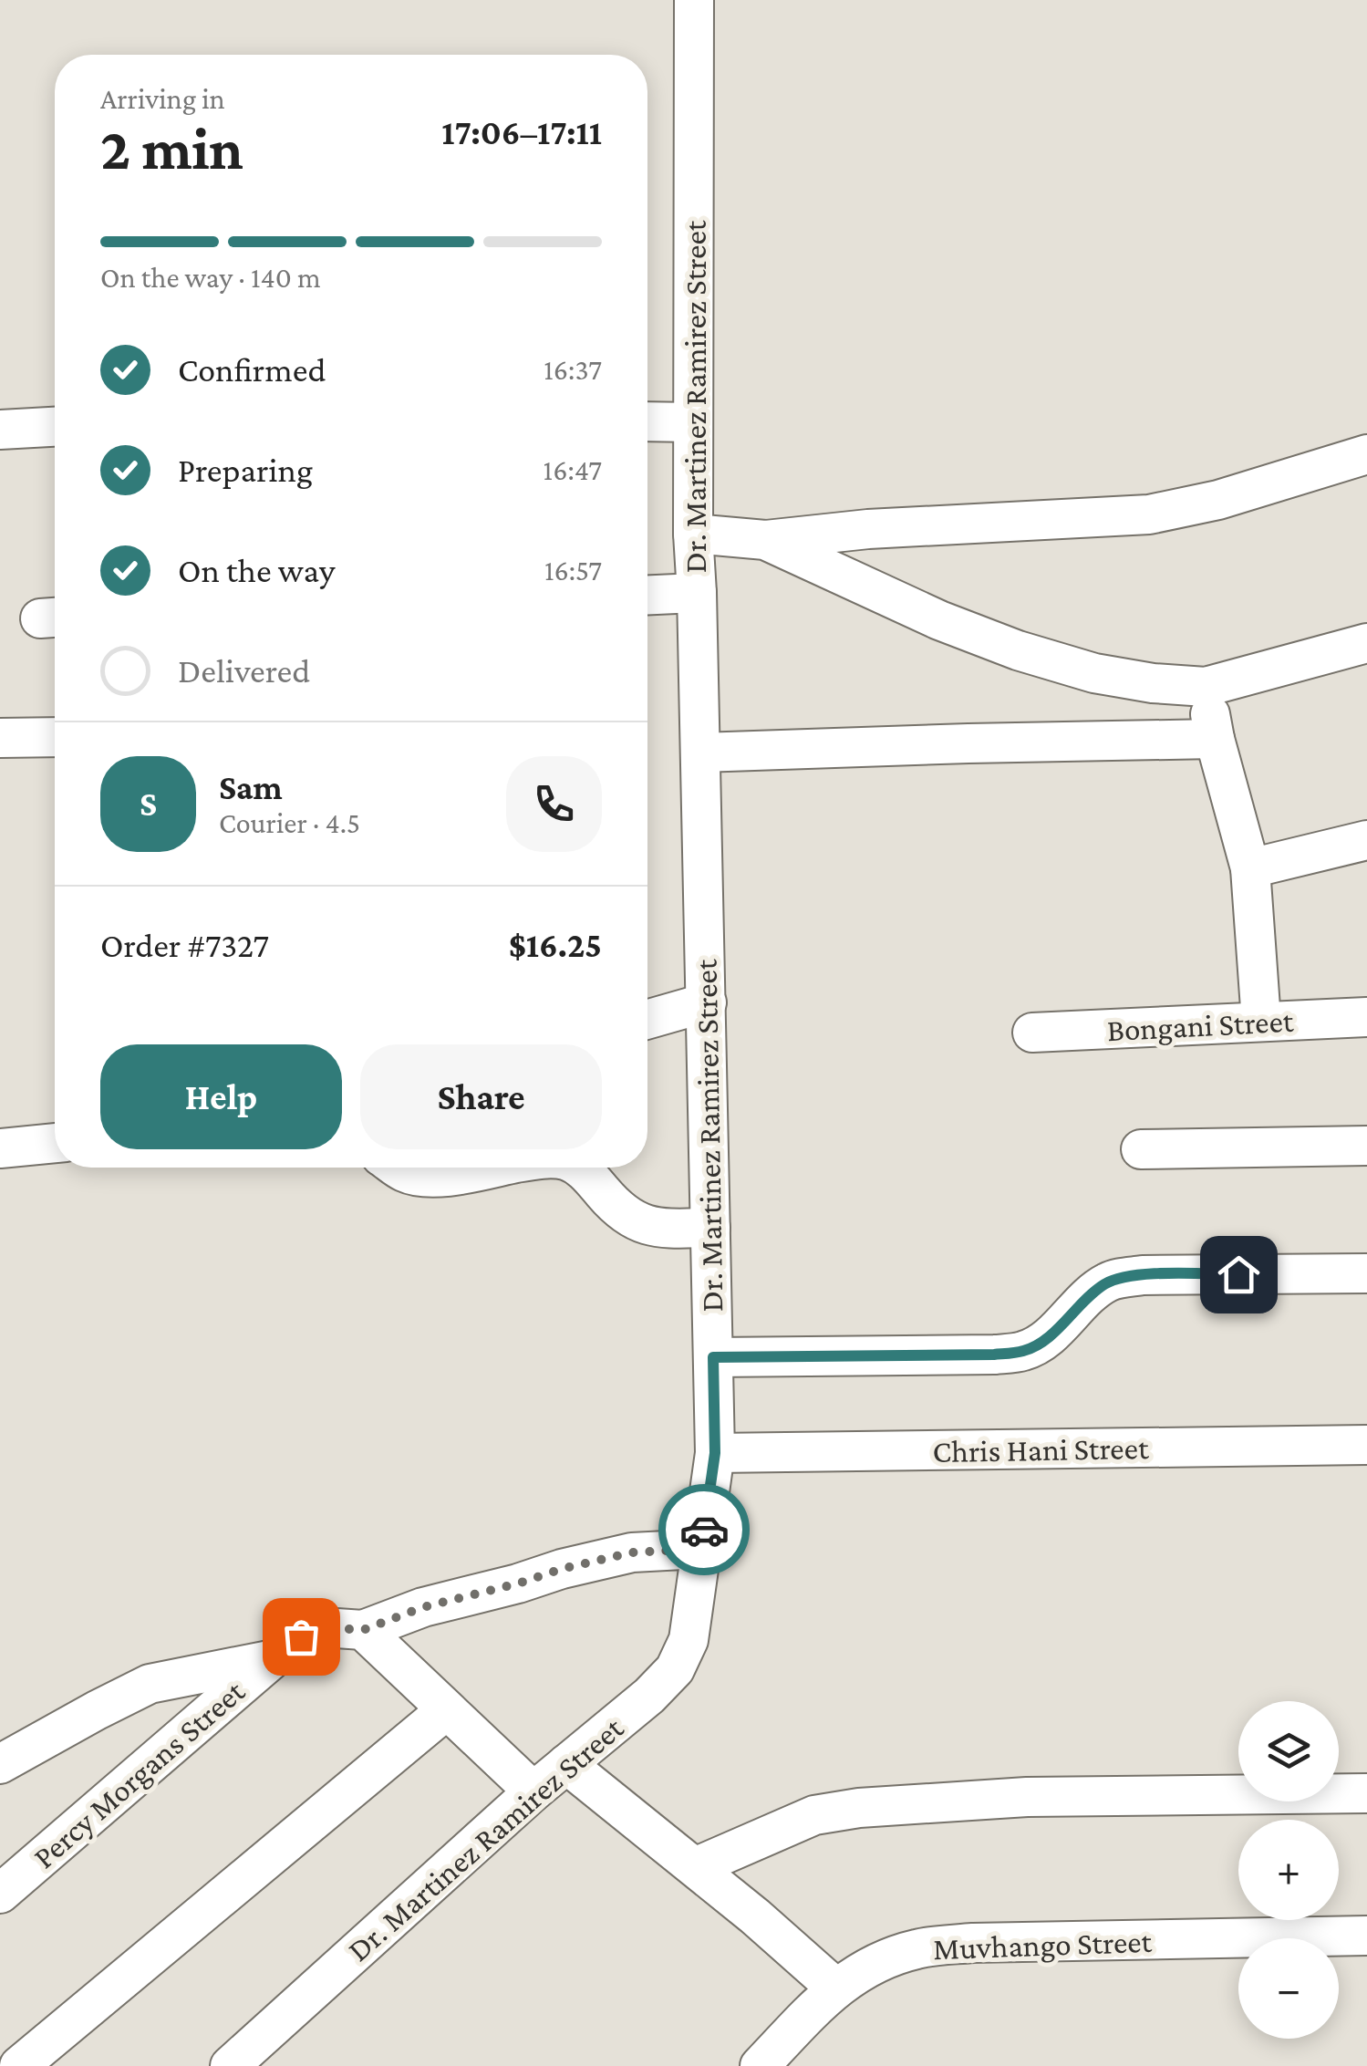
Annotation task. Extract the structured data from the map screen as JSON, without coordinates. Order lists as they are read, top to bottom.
{
  "streets": {
    "street": [
      "Dr. Martinez Ramirez Street",
      "Bongani Street",
      "Chris Hani Street",
      "Percy Morgans Street",
      "Muvhango Street"
    ]
  },
  "crossings": [
    ["Dr. Martinez Ramirez Street", "Chris Hani Street"],
    ["Dr. Martinez Ramirez Street", "Percy Morgans Street"]
  ],
  "page": {
    "heading": ["2 min", "Arriving in", "17:06–17:11"],
    "panel": [
      "Sam",
      "Courier · 4.5",
      "Order #7327",
      "$16.25"
    ],
    "bar": "On the way · 140 m",
    "list": [
      ["Confirmed", "16:37"],
      ["Preparing", "16:47"],
      ["On the way", "16:57"],
      "Delivered"
    ],
    "round": "S",
    "buttons": ["Help", "Share"],
    "map_buttons": ["+", "−"]
  }
}
